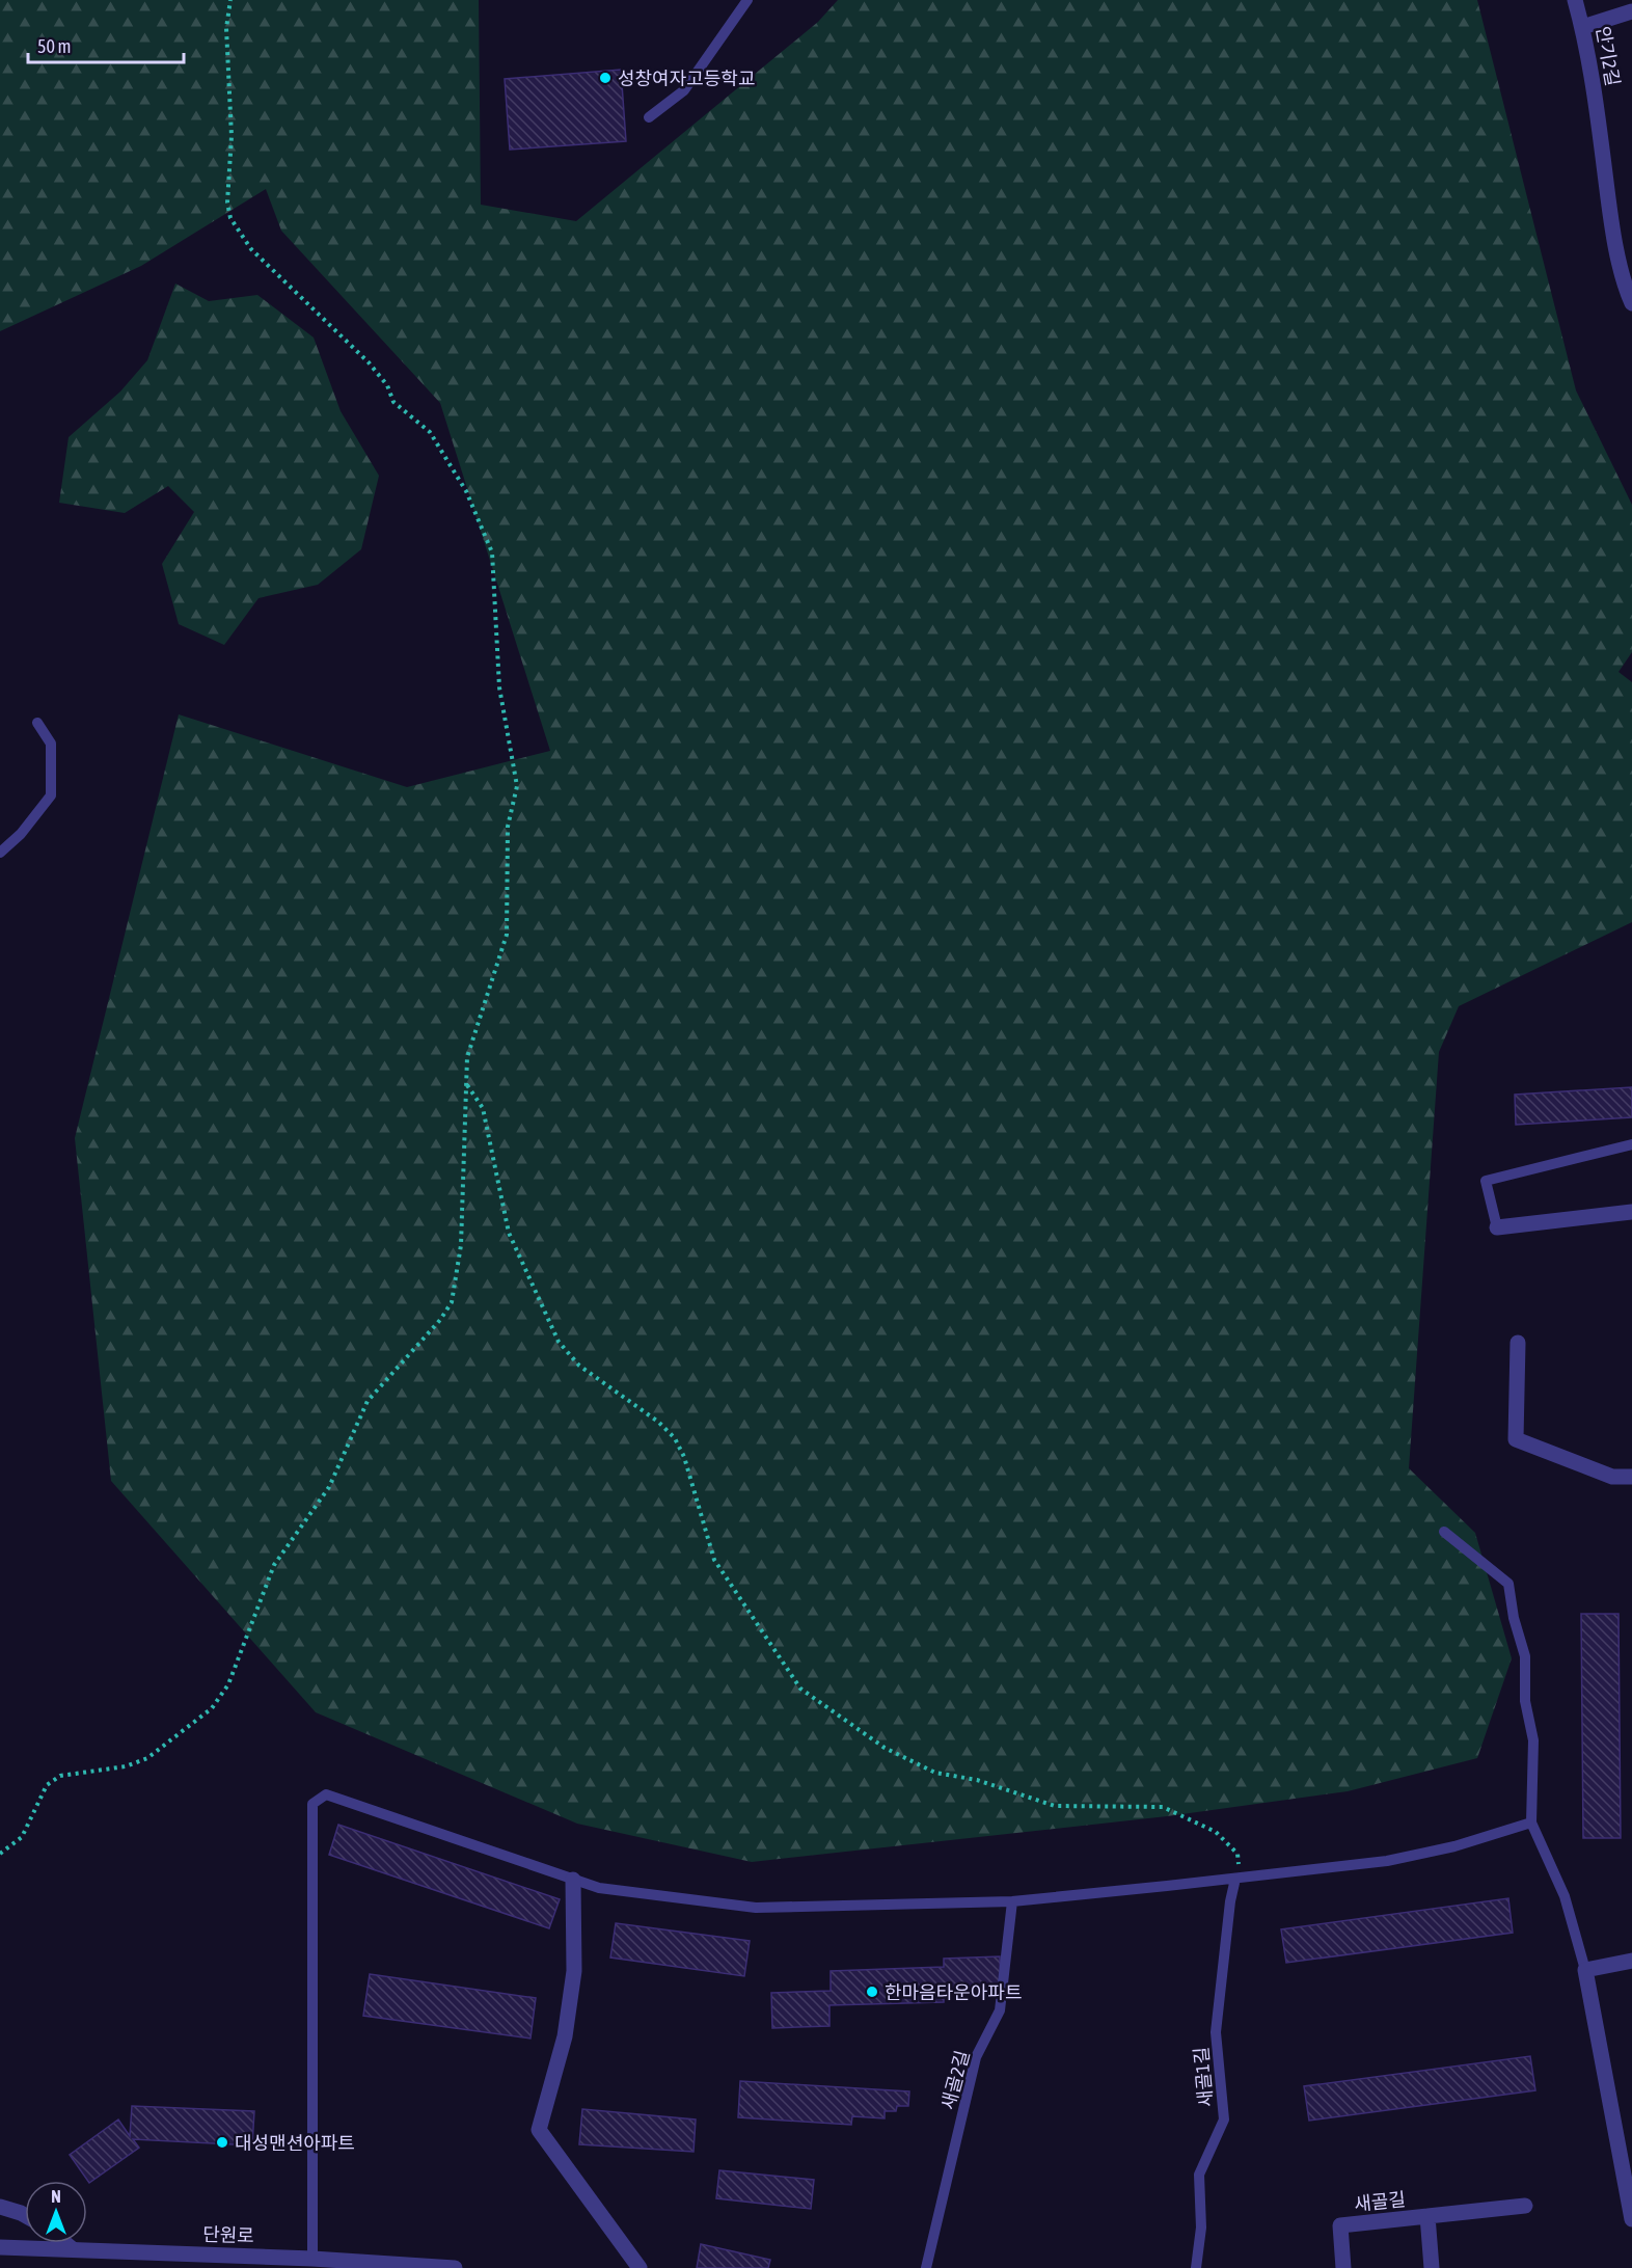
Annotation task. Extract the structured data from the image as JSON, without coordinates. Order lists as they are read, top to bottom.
{
  "streets": {
    "street": ["안기2길", "새골길", "단원로"],
    "lane": ["새골1길", "새골2길"]
  },
  "places": ["성창여자고등학교", "한마음타운아파트", "대성맨션아파트"],
  "scale_bar": "50 m",
  "north": "top"
}
